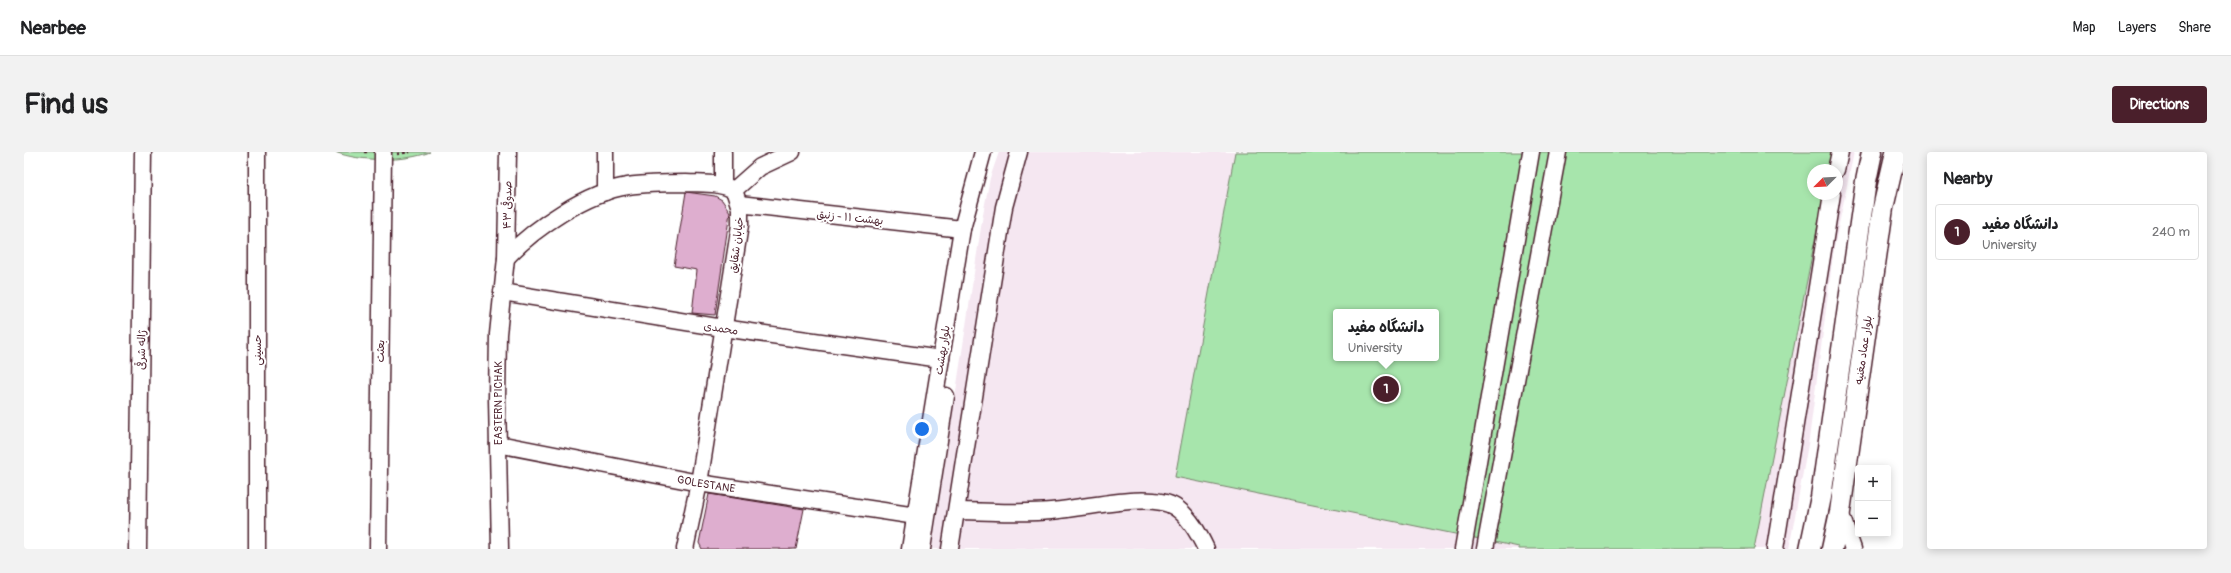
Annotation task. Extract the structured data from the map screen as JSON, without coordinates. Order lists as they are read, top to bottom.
{
  "streets": {
    "main road": ["بلوار عماد مغنیه"],
    "street": [
      "صدوقی ۴۳",
      "بهشت ۱۱ - زنبق",
      "خیابان شقایق",
      "محمدی",
      "ژاله شرقی",
      "حسینی",
      "بلوار بهشت",
      "بعثت",
      "EASTERN PICHAK",
      "GOLESTANE"
    ]
  },
  "crossings": [
    ["صدوقی ۴۳", "EASTERN PICHAK"],
    ["بهشت ۱۱ - زنبق", "خیابان شقایق"],
    ["بهشت ۱۱ - زنبق", "بلوار بهشت"],
    ["خیابان شقایق", "محمدی"],
    ["خیابان شقایق", "GOLESTANE"],
    ["محمدی", "بلوار بهشت"],
    ["محمدی", "EASTERN PICHAK"],
    ["بلوار بهشت", "GOLESTANE"],
    ["EASTERN PICHAK", "GOLESTANE"]
  ],
  "north": "bottom left",
  "page": {
    "header": "Nearbee",
    "nav": ["Map", "Layers", "Share"],
    "buttons": "Directions",
    "title": "Find us",
    "heading": "Nearby",
    "list": [
      {
        "mark": "1",
        "name": "دانشگاه مفید",
        "note": "University",
        "value": "240 m"
      }
    ],
    "popup": ["دانشگاه مفید", "University"],
    "pins": "1",
    "map_buttons": ["+", "−"]
  }
}
